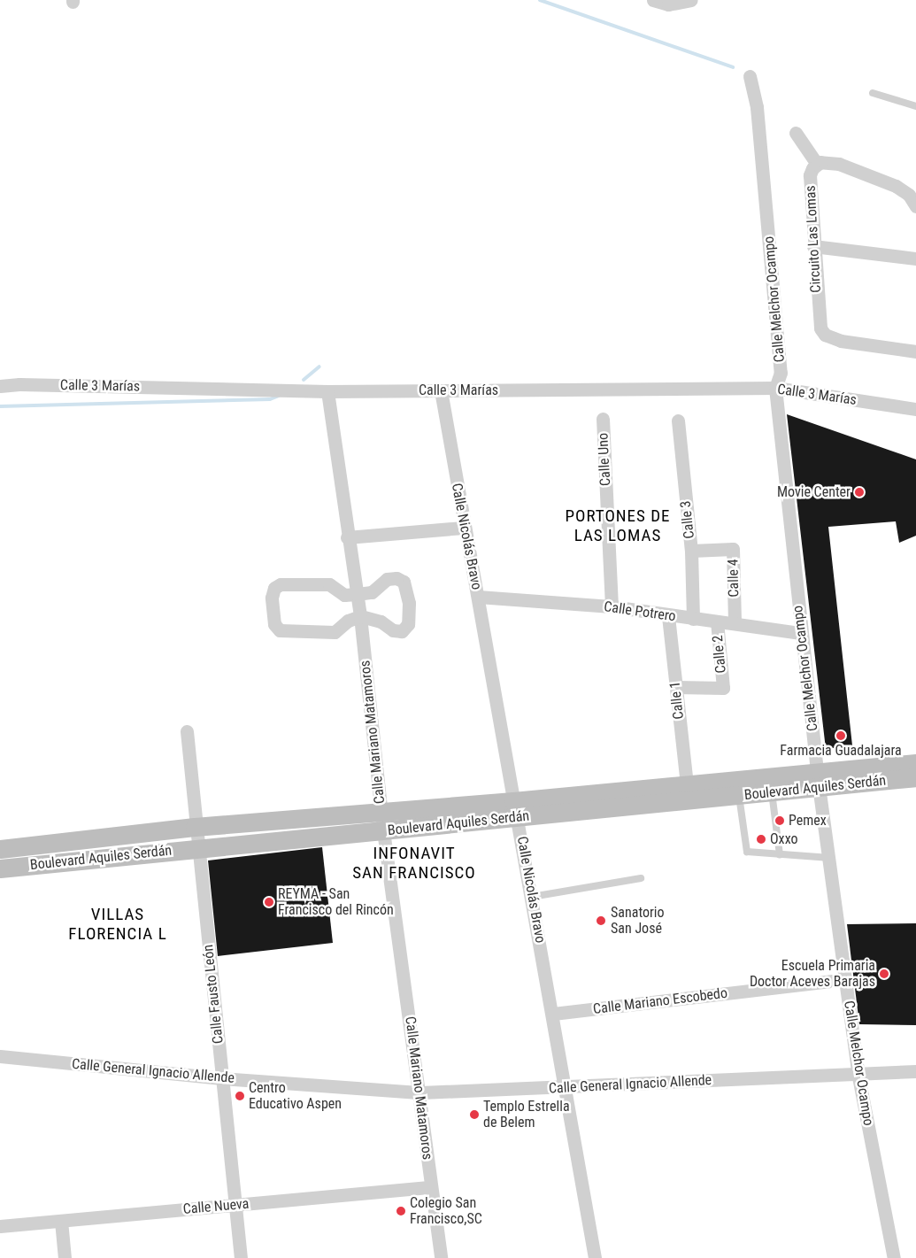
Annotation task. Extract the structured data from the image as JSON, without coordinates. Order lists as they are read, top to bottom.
{
  "streets": {
    "street": [
      "Circuito Las Lomas",
      "Calle Melchor Ocampo",
      "Calle 3 Marías",
      "Calle Uno",
      "Calle 3",
      "Calle Nicolás Bravo",
      "Calle 4",
      "Calle Potrero",
      "Calle 2",
      "Calle 1",
      "Calle Mariano Matamoros",
      "Boulevard Aquiles Serdán",
      "Calle Fausto León",
      "Calle Mariano Escobedo",
      "Calle General Ignacio Allende",
      "Calle Nueva"
    ]
  },
  "crossings": [
    ["Calle Melchor Ocampo", "Calle 3 Marías"],
    ["Calle Melchor Ocampo", "Calle Potrero"],
    ["Calle Melchor Ocampo", "Boulevard Aquiles Serdán"],
    ["Calle Melchor Ocampo", "Calle Mariano Escobedo"],
    ["Calle Melchor Ocampo", "Calle General Ignacio Allende"],
    ["Calle 3 Marías", "Calle Nicolás Bravo"],
    ["Calle 3 Marías", "Calle Mariano Matamoros"],
    ["Calle Uno", "Calle Potrero"],
    ["Calle 3", "Calle 4"],
    ["Calle 3", "Calle Potrero"],
    ["Calle Nicolás Bravo", "Calle Potrero"],
    ["Calle Nicolás Bravo", "Boulevard Aquiles Serdán"],
    ["Calle Nicolás Bravo", "Calle Mariano Escobedo"],
    ["Calle Nicolás Bravo", "Calle General Ignacio Allende"],
    ["Calle 4", "Calle Potrero"],
    ["Calle Potrero", "Calle 2"],
    ["Calle Potrero", "Calle 1"],
    ["Calle 2", "Calle 1"],
    ["Calle 1", "Boulevard Aquiles Serdán"],
    ["Calle Mariano Matamoros", "Boulevard Aquiles Serdán"],
    ["Calle Mariano Matamoros", "Calle General Ignacio Allende"],
    ["Calle Mariano Matamoros", "Calle Nueva"],
    ["Boulevard Aquiles Serdán", "Calle Fausto León"],
    ["Calle Fausto León", "Calle General Ignacio Allende"],
    ["Calle Fausto León", "Calle Nueva"]
  ],
  "districts": ["PORTONES DE LAS LOMAS", "INFONAVIT SAN FRANCISCO", "VILLAS FLORENCIA L"],
  "places": [
    "Movie Center",
    "Farmacia Guadalajara",
    "Pemex",
    "Oxxo",
    "REYMA - San Francisco del Rincón",
    "Sanatorio San José",
    "Escuela Primaria Doctor Aceves Barajas",
    "Centro Educativo Aspen",
    "Templo Estrella de Belem",
    "Colegio San Francisco,SC"
  ]
}
